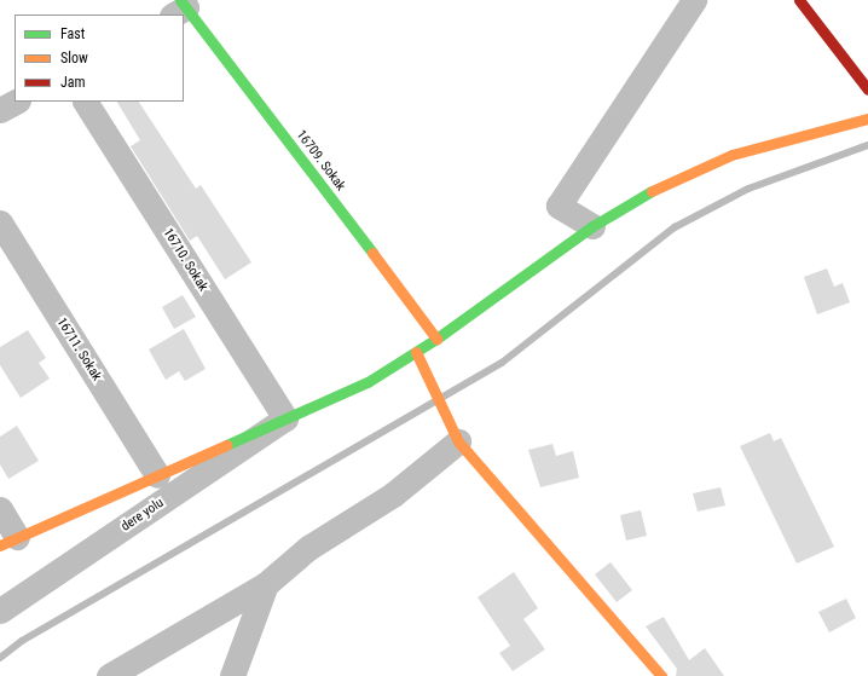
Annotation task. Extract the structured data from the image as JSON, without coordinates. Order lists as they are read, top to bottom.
{
  "streets": {
    "street": [
      "16709. Sokak",
      "16710. Sokak",
      "16711. Sokak",
      "dere yolu"
    ]
  },
  "crossings": [
    ["16710. Sokak", "dere yolu"]
  ],
  "legend": ["Fast", "Slow", "Jam"]
}
